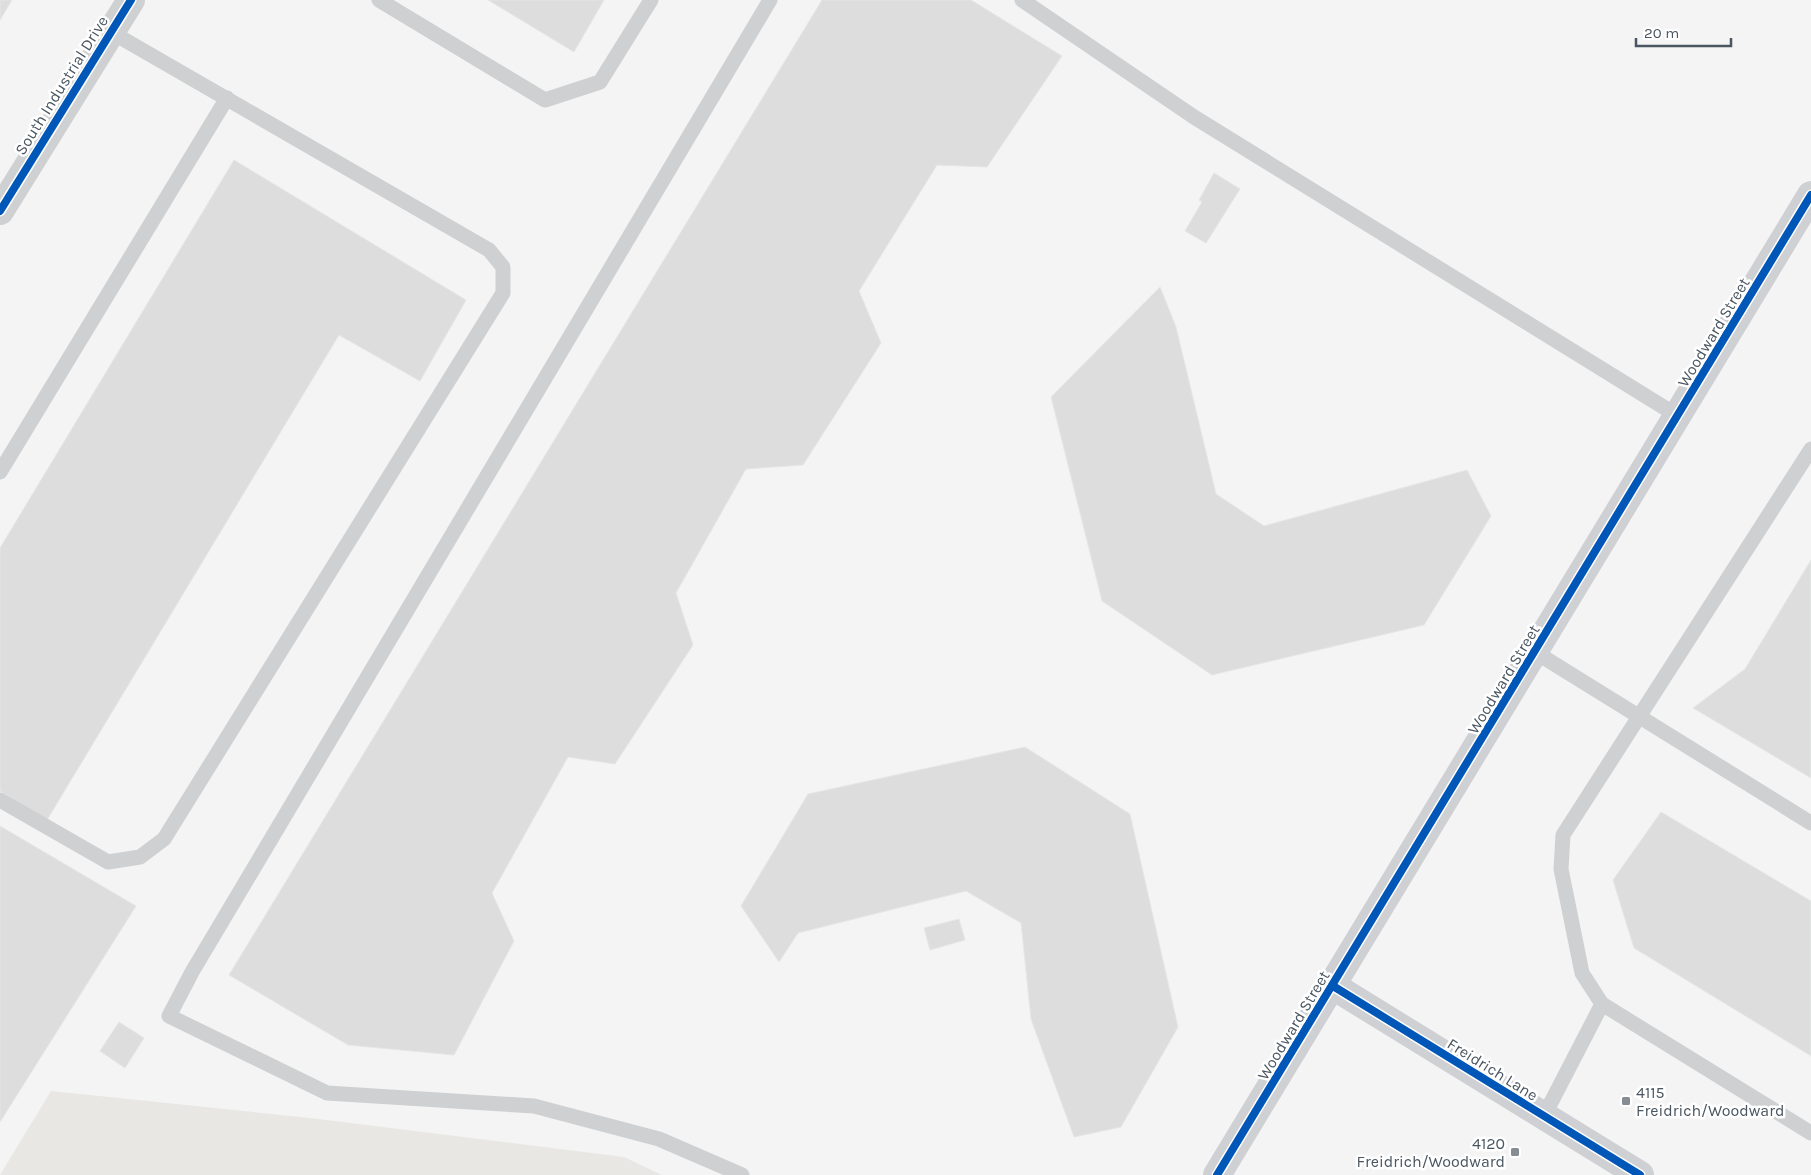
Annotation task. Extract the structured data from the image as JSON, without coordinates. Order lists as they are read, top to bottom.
{
  "streets": {
    "street": ["South Industrial Drive", "Woodward Street", "Freidrich Lane"]
  },
  "crossings": [
    ["Woodward Street", "Freidrich Lane"]
  ],
  "places": {
    "transit": ["4115 Freidrich/Woodward", "4120 Freidrich/Woodward"]
  },
  "scale_bar": "20 m"
}
